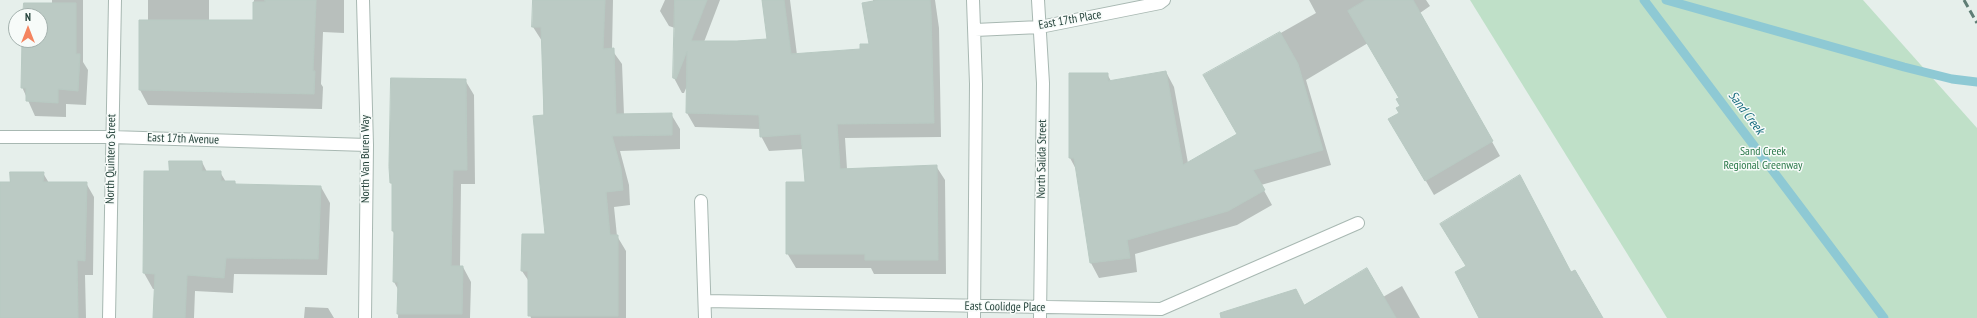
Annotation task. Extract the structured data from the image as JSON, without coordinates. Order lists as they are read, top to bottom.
{
  "streets": {
    "street": [
      "East 17th Place",
      "East 17th Avenue",
      "North Quintero Street",
      "North Van Buren Way",
      "North Salida Street",
      "East Coolidge Place"
    ]
  },
  "crossings": [
    ["East 17th Place", "North Salida Street"],
    ["East 17th Avenue", "North Quintero Street"],
    ["East 17th Avenue", "North Van Buren Way"],
    ["North Salida Street", "East Coolidge Place"]
  ],
  "water": ["Sand Creek"],
  "parks": ["Sand Creek Regional Greenway"],
  "north": "top"
}
